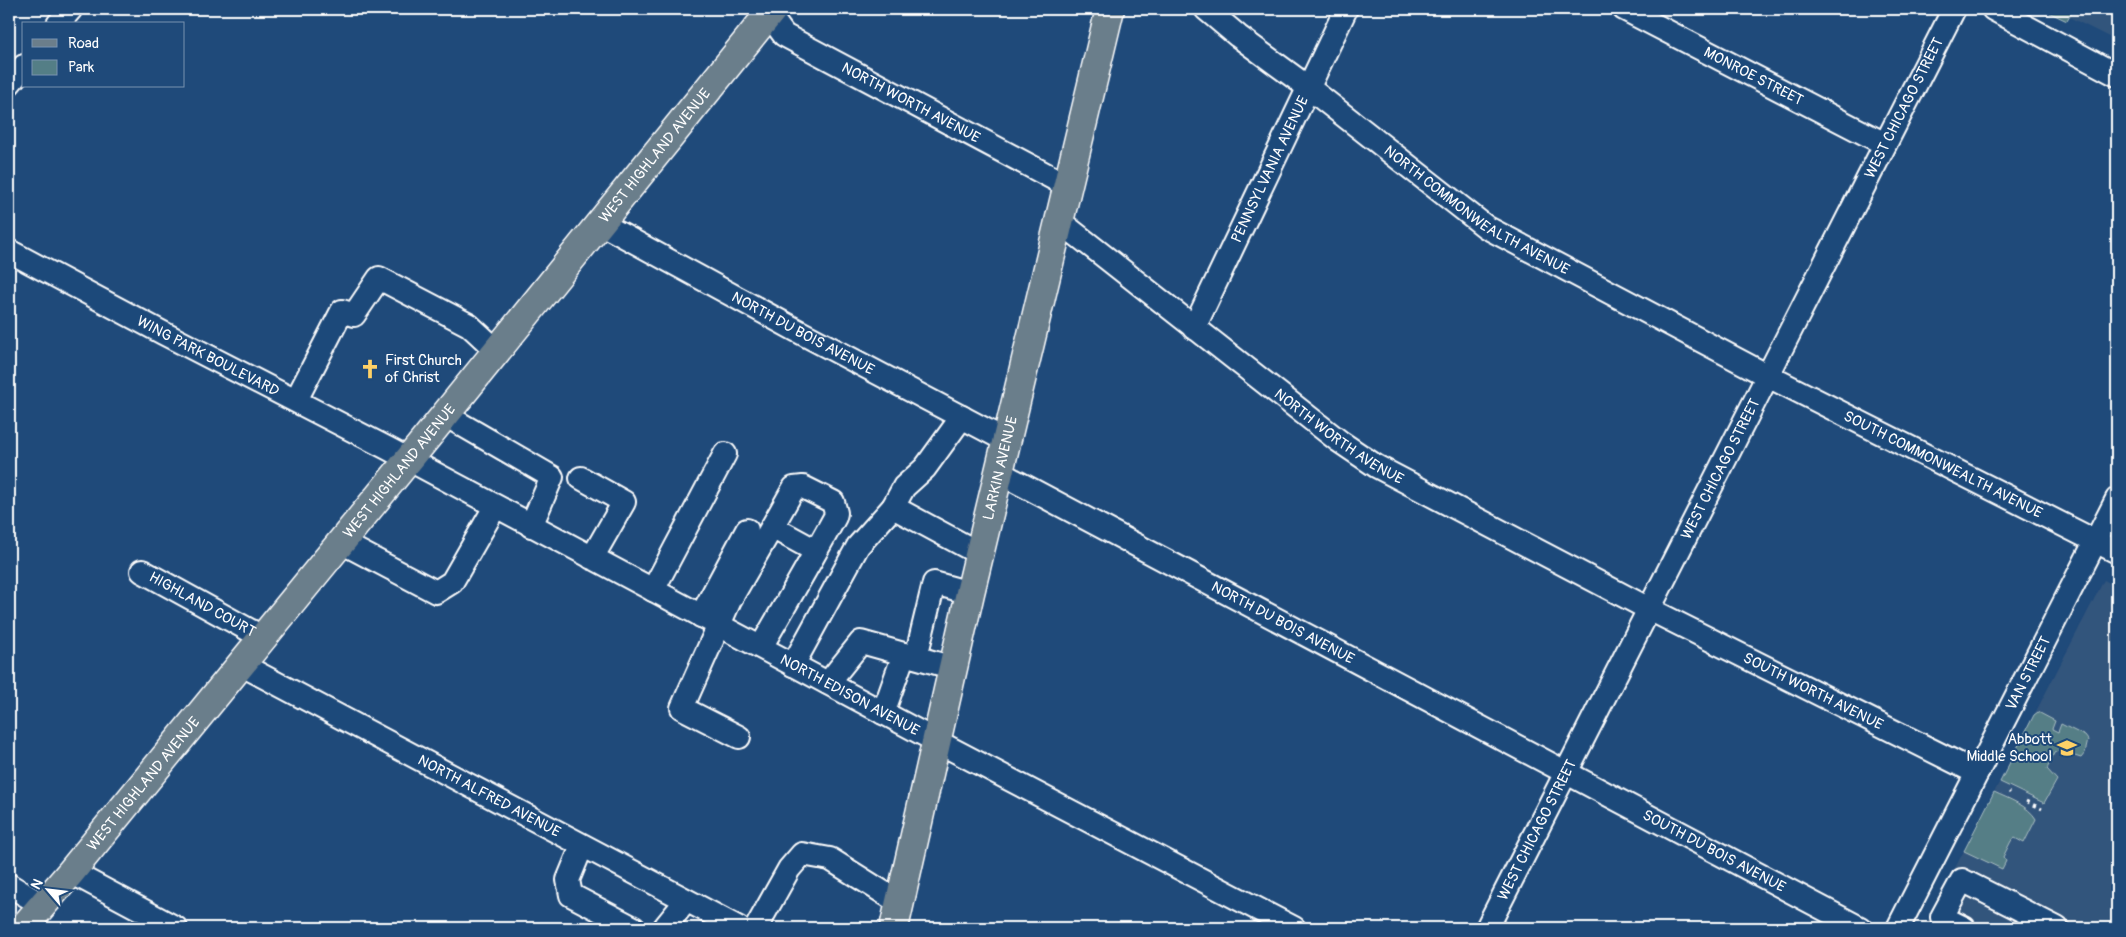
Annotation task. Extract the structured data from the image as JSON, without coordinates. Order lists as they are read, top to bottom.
{
  "streets": {
    "main road": ["WEST HIGHLAND AVENUE", "LARKIN AVENUE"],
    "street": [
      "MONROE STREET",
      "NORTH WORTH AVENUE",
      "WEST CHICAGO STREET",
      "PENNSYLVANIA AVENUE",
      "NORTH COMMONWEALTH AVENUE",
      "NORTH DU BOIS AVENUE",
      "WING PARK BOULEVARD",
      "SOUTH COMMONWEALTH AVENUE",
      "HIGHLAND COURT",
      "VAN STREET",
      "SOUTH WORTH AVENUE",
      "NORTH EDISON AVENUE",
      "NORTH ALFRED AVENUE",
      "SOUTH DU BOIS AVENUE"
    ]
  },
  "crossings": [
    ["MONROE STREET", "WEST CHICAGO STREET"],
    ["NORTH WORTH AVENUE", "WEST CHICAGO STREET"],
    ["NORTH WORTH AVENUE", "WEST HIGHLAND AVENUE"],
    ["NORTH WORTH AVENUE", "PENNSYLVANIA AVENUE"],
    ["NORTH WORTH AVENUE", "LARKIN AVENUE"],
    ["NORTH WORTH AVENUE", "SOUTH WORTH AVENUE"],
    ["WEST CHICAGO STREET", "NORTH COMMONWEALTH AVENUE"],
    ["WEST CHICAGO STREET", "NORTH DU BOIS AVENUE"],
    ["WEST CHICAGO STREET", "SOUTH COMMONWEALTH AVENUE"],
    ["WEST CHICAGO STREET", "SOUTH WORTH AVENUE"],
    ["WEST CHICAGO STREET", "SOUTH DU BOIS AVENUE"],
    ["WEST HIGHLAND AVENUE", "NORTH DU BOIS AVENUE"],
    ["WEST HIGHLAND AVENUE", "WING PARK BOULEVARD"],
    ["WEST HIGHLAND AVENUE", "HIGHLAND COURT"],
    ["WEST HIGHLAND AVENUE", "NORTH EDISON AVENUE"],
    ["WEST HIGHLAND AVENUE", "NORTH ALFRED AVENUE"],
    ["PENNSYLVANIA AVENUE", "NORTH COMMONWEALTH AVENUE"],
    ["NORTH COMMONWEALTH AVENUE", "SOUTH COMMONWEALTH AVENUE"],
    ["NORTH DU BOIS AVENUE", "LARKIN AVENUE"],
    ["NORTH DU BOIS AVENUE", "SOUTH DU BOIS AVENUE"],
    ["WING PARK BOULEVARD", "NORTH EDISON AVENUE"],
    ["SOUTH COMMONWEALTH AVENUE", "VAN STREET"],
    ["LARKIN AVENUE", "NORTH EDISON AVENUE"],
    ["VAN STREET", "SOUTH WORTH AVENUE"]
  ],
  "places": {
    "church": ["First Church of Christ"],
    "school or university": ["Abbott Middle School"]
  },
  "legend": ["Road", "Park"],
  "north": "top left"
}
